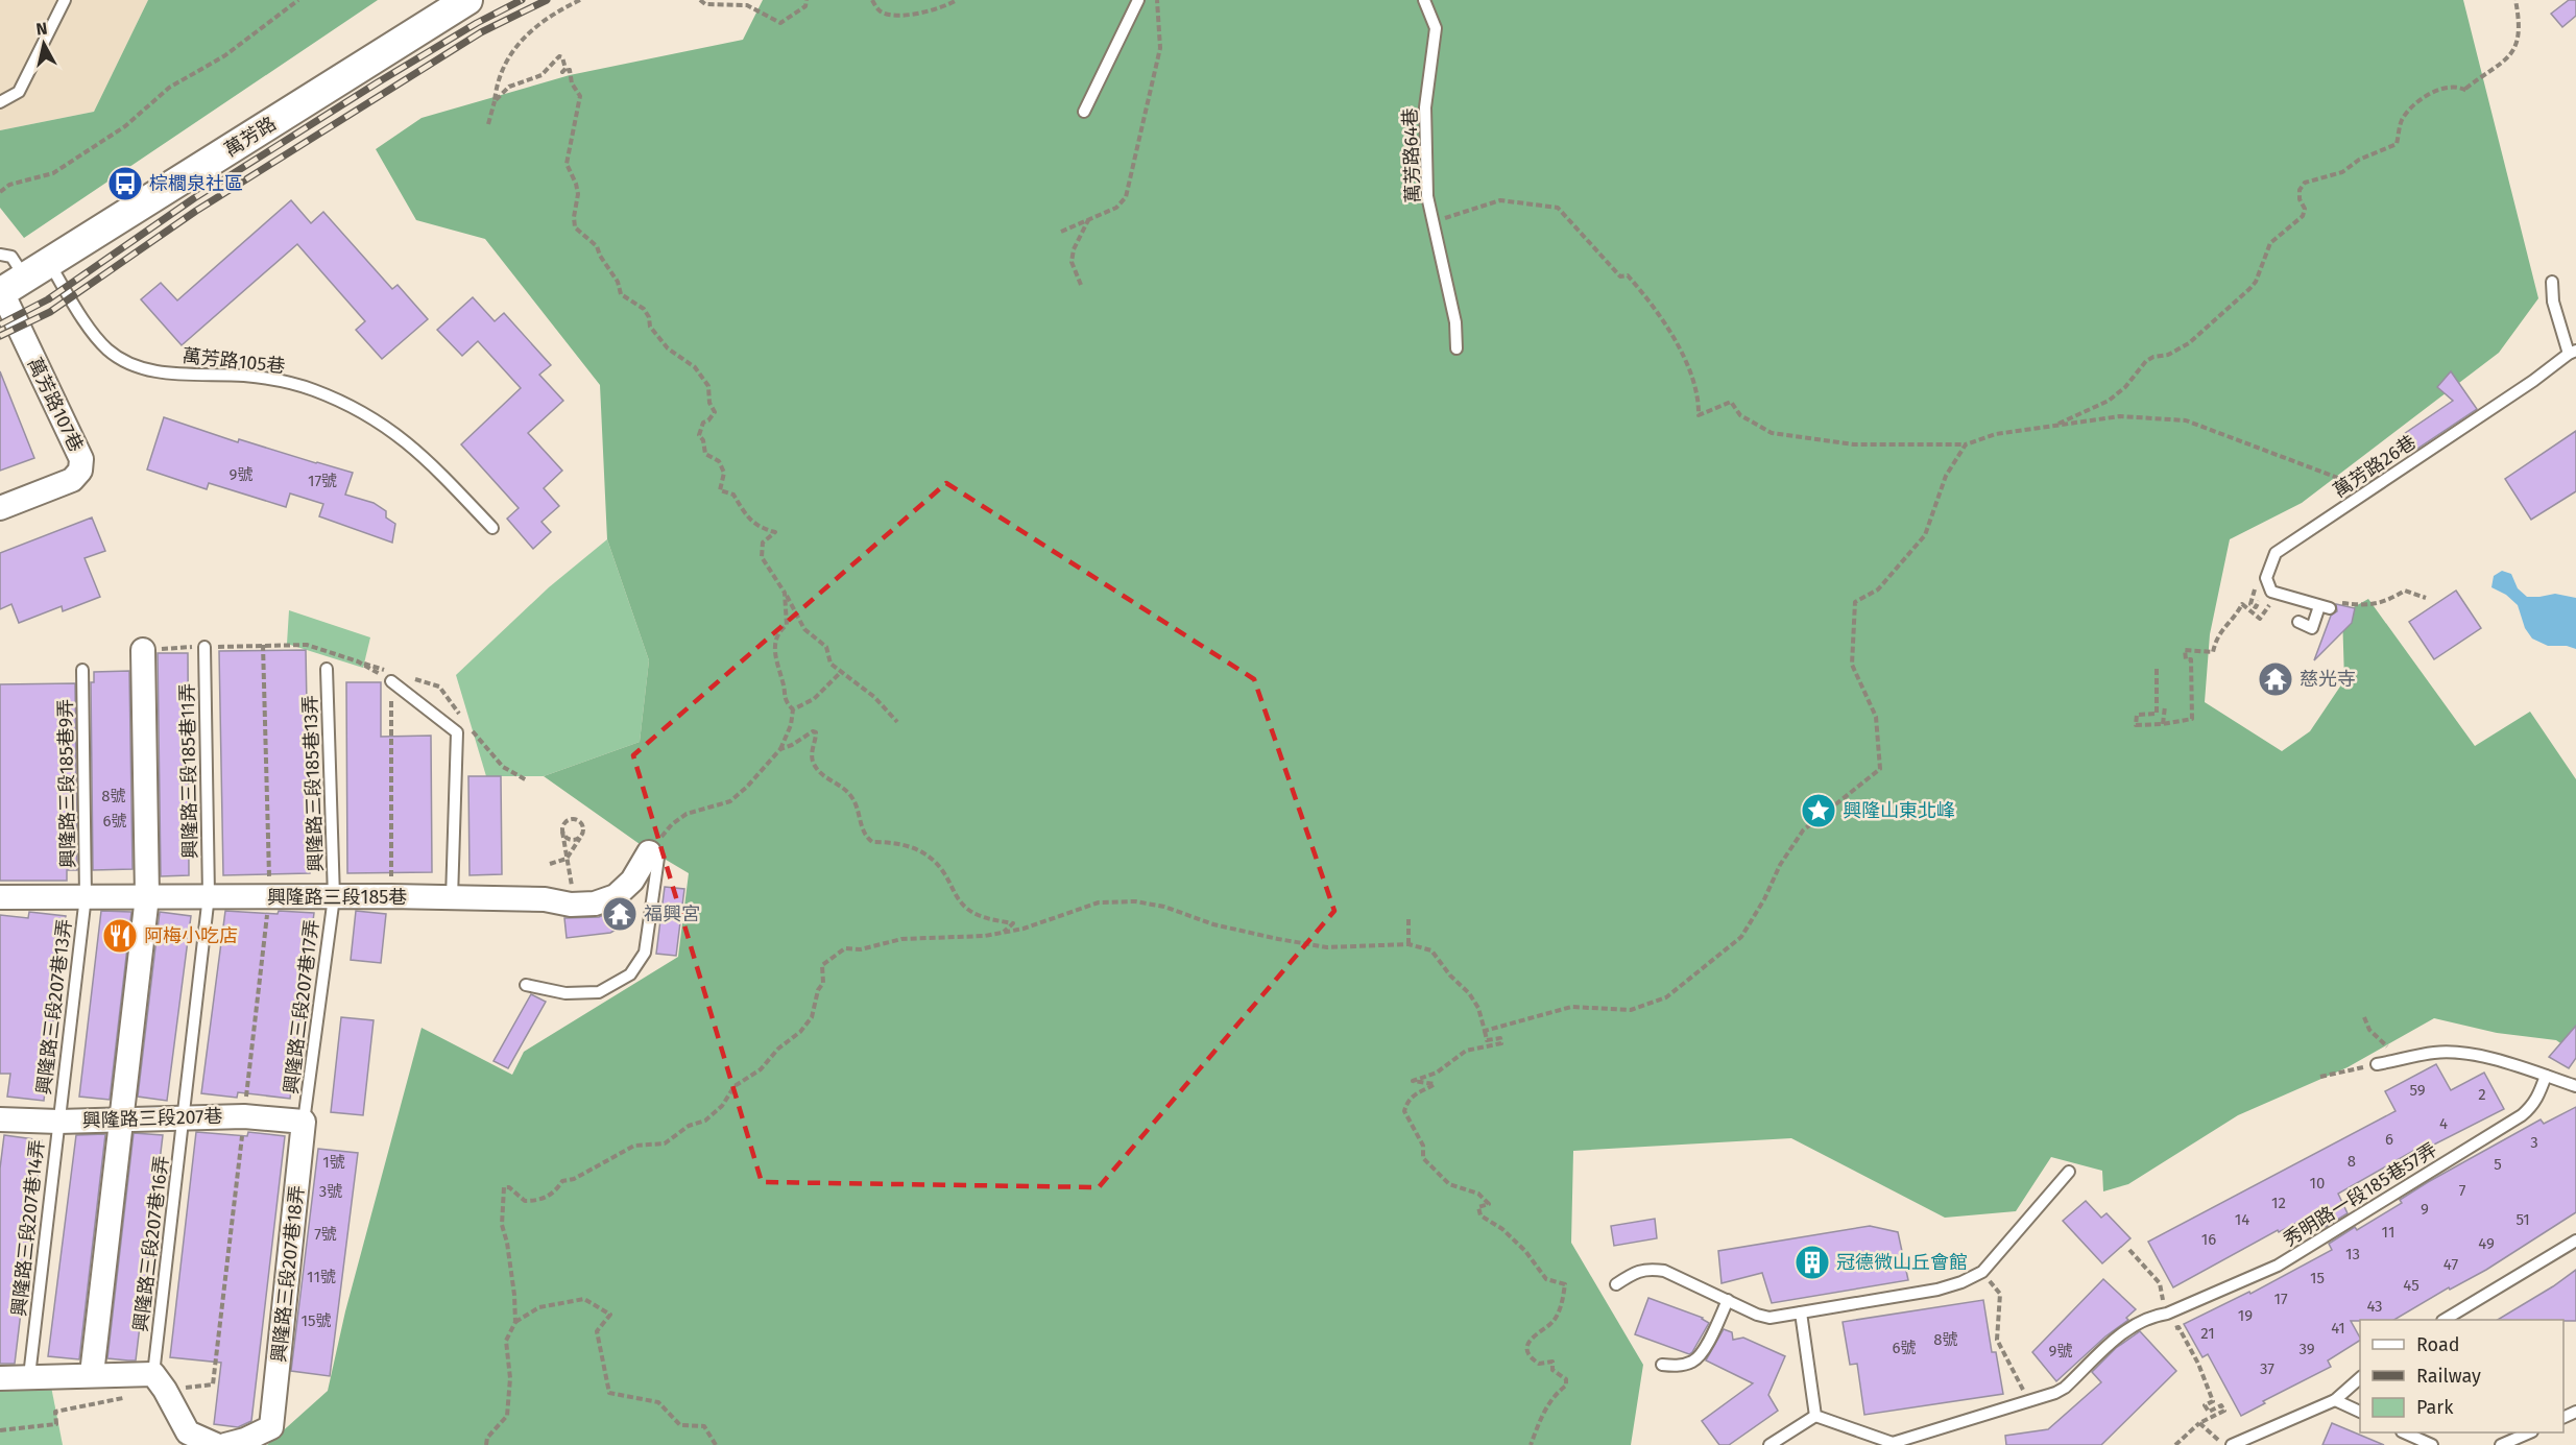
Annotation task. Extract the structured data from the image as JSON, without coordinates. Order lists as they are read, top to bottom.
{
  "streets": {
    "street": [
      "萬芳路",
      "萬芳路107巷",
      "興隆路三段185巷",
      "興隆路三段207巷",
      "興隆路三段207巷18弄"
    ],
    "lane": [
      "萬芳路64巷",
      "萬芳路105巷",
      "萬芳路26巷",
      "興隆路三段185巷11弄",
      "興隆路三段185巷9弄",
      "興隆路三段185巷13弄",
      "興隆路三段207巷13弄",
      "興隆路三段207巷17弄",
      "秀明路一段185巷57弄",
      "興隆路三段207巷14弄",
      "興隆路三段207巷16弄"
    ]
  },
  "crossings": [
    ["萬芳路", "萬芳路105巷"],
    ["萬芳路", "萬芳路107巷"],
    ["萬芳路105巷", "萬芳路107巷"],
    ["興隆路三段185巷11弄", "興隆路三段185巷"],
    ["興隆路三段185巷11弄", "興隆路三段207巷"],
    ["興隆路三段185巷11弄", "興隆路三段207巷16弄"],
    ["興隆路三段185巷9弄", "興隆路三段185巷"],
    ["興隆路三段185巷9弄", "興隆路三段207巷13弄"],
    ["興隆路三段185巷13弄", "興隆路三段185巷"],
    ["興隆路三段185巷13弄", "興隆路三段207巷17弄"],
    ["興隆路三段185巷", "興隆路三段207巷13弄"],
    ["興隆路三段185巷", "興隆路三段207巷17弄"],
    ["興隆路三段207巷13弄", "興隆路三段207巷"],
    ["興隆路三段207巷13弄", "興隆路三段207巷14弄"],
    ["興隆路三段207巷17弄", "興隆路三段207巷"],
    ["興隆路三段207巷17弄", "興隆路三段207巷18弄"],
    ["興隆路三段207巷", "興隆路三段207巷14弄"],
    ["興隆路三段207巷", "興隆路三段207巷16弄"],
    ["興隆路三段207巷", "興隆路三段207巷18弄"]
  ],
  "places": {
    "bus stop": ["棕櫚泉社區"],
    "temple": ["慈光寺", "福興宮"],
    "place": ["興隆山東北峰"],
    "restaurant": ["阿梅小吃店"],
    "building": ["冠德微山丘會館"]
  },
  "house_numbers": [
    "9號",
    "17號",
    "8號",
    "6號",
    "59",
    "2",
    "4",
    "6",
    "3",
    "8",
    "1號",
    "5",
    "10",
    "7",
    "3號",
    "12",
    "9",
    "14",
    "51",
    "11",
    "7號",
    "16",
    "49",
    "13",
    "47",
    "11號",
    "15",
    "45",
    "17",
    "43",
    "19",
    "15號",
    "41",
    "21",
    "8號",
    "6號",
    "39",
    "9號",
    "37"
  ],
  "legend": ["Road", "Railway", "Park"],
  "north": "top"
}
